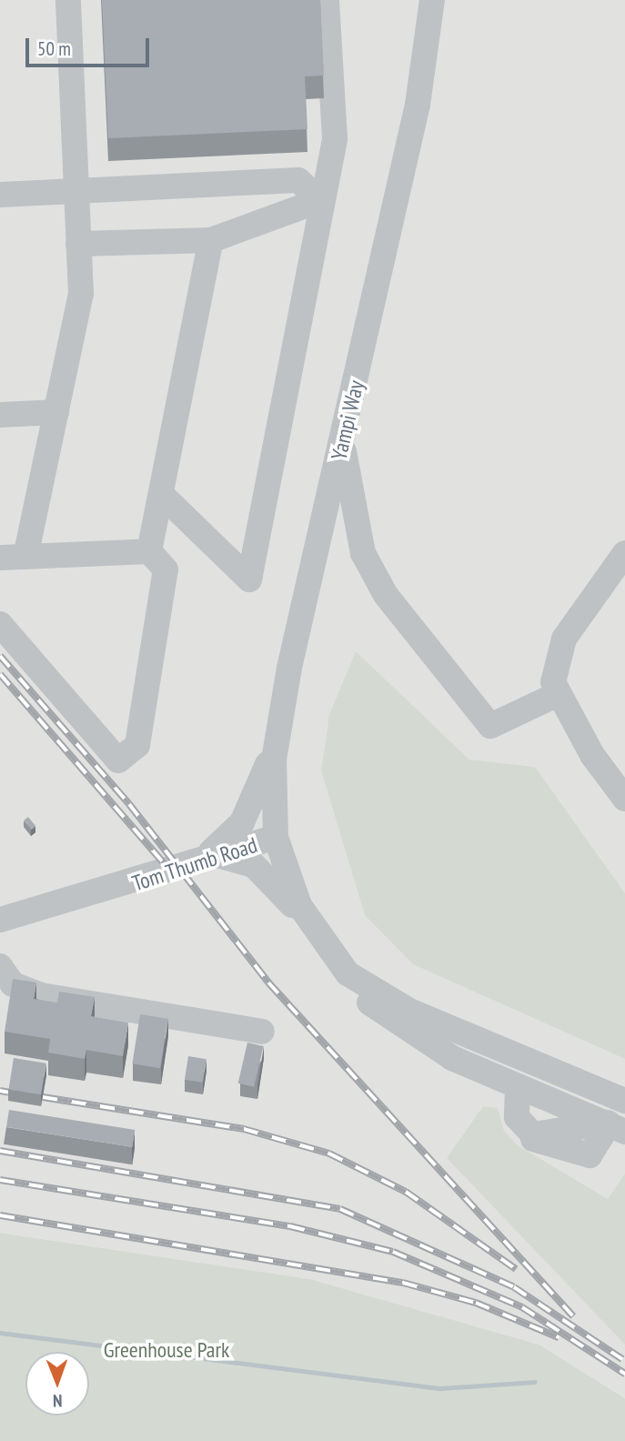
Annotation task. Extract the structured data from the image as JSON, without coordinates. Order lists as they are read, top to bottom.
{
  "streets": {
    "street": ["Yampi Way", "Tom Thumb Road"]
  },
  "crossings": [
    ["Yampi Way", "Tom Thumb Road"]
  ],
  "parks": ["Greenhouse Park"],
  "scale_bar": "50 m",
  "north": "bottom"
}
